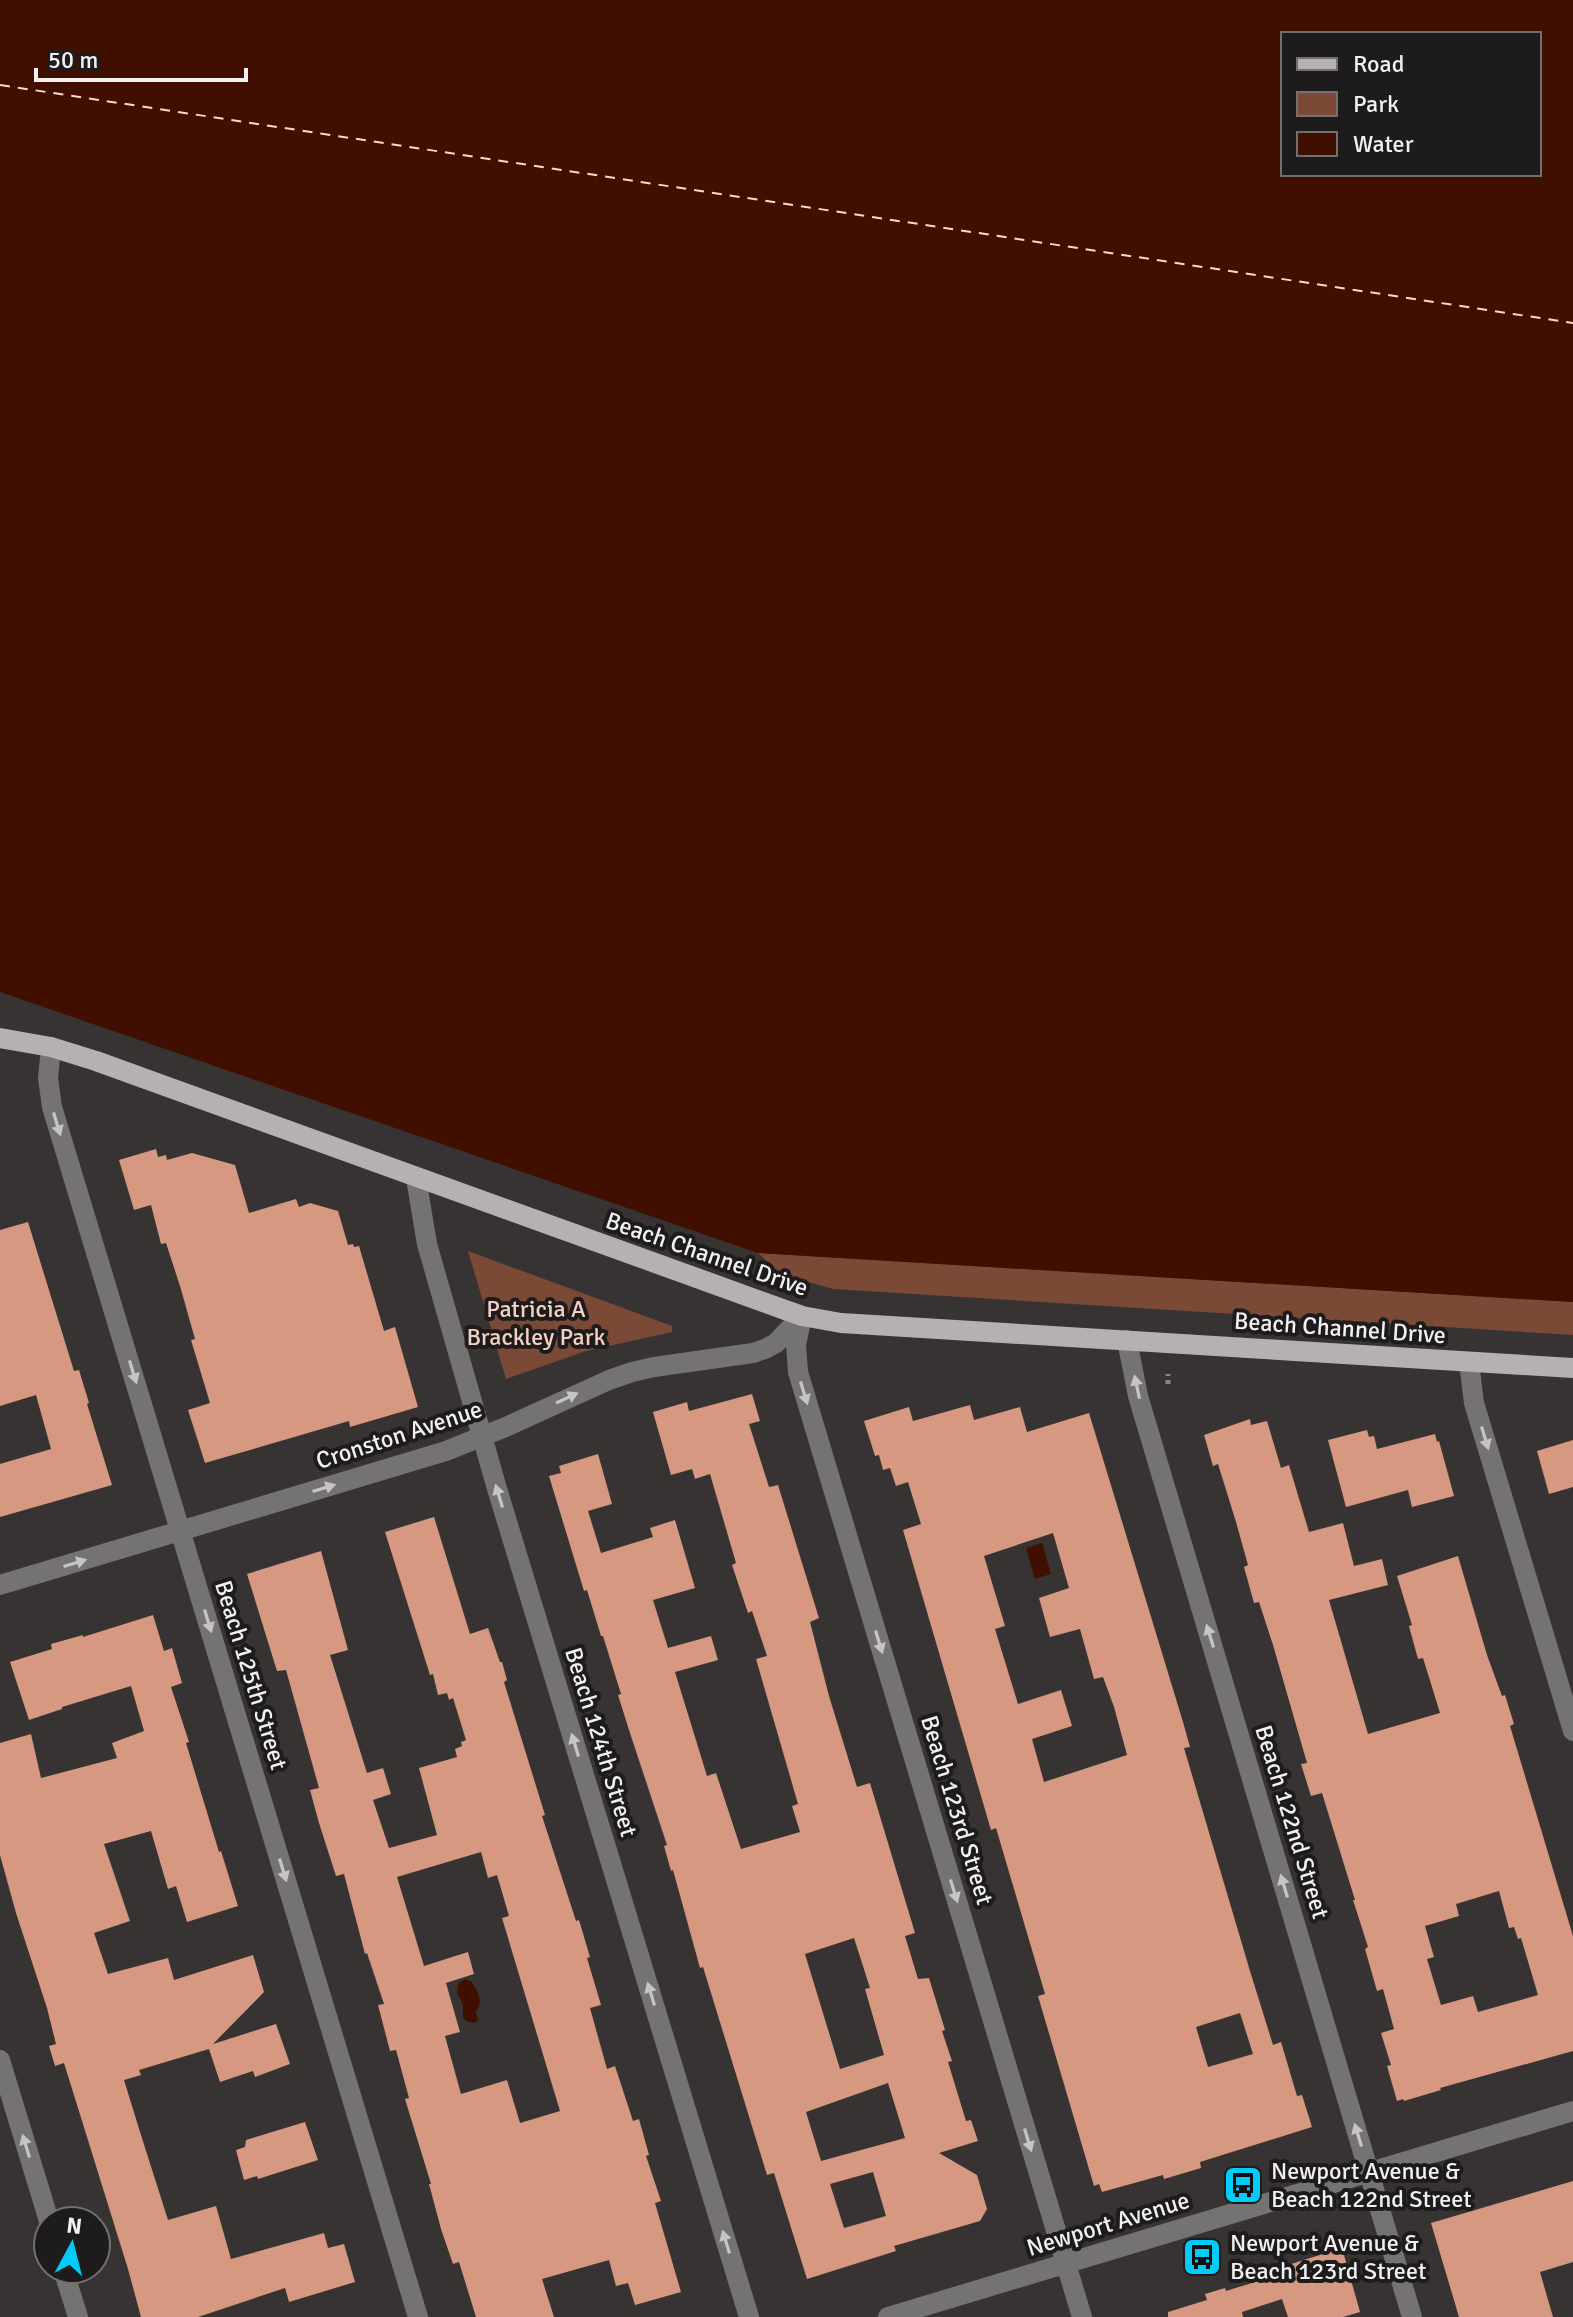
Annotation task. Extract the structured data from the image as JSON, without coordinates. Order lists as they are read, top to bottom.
{
  "streets": {
    "main road": ["Beach Channel Drive"],
    "street": [
      "Cronston Avenue",
      "Beach 125th Street",
      "Beach 124th Street",
      "Beach 123rd Street",
      "Beach 122nd Street",
      "Newport Avenue"
    ]
  },
  "crossings": [
    ["Beach Channel Drive", "Cronston Avenue"],
    ["Beach Channel Drive", "Beach 125th Street"],
    ["Beach Channel Drive", "Beach 124th Street"],
    ["Beach Channel Drive", "Beach 123rd Street"],
    ["Beach Channel Drive", "Beach 122nd Street"],
    ["Cronston Avenue", "Beach 125th Street"],
    ["Cronston Avenue", "Beach 124th Street"],
    ["Cronston Avenue", "Beach 123rd Street"],
    ["Beach 123rd Street", "Newport Avenue"],
    ["Beach 122nd Street", "Newport Avenue"]
  ],
  "one_way": [
    "Cronston Avenue",
    "Beach 125th Street",
    "Beach 124th Street",
    "Beach 123rd Street",
    "Beach 122nd Street"
  ],
  "parks": ["Patricia A Brackley Park"],
  "places": {
    "bus stop": ["Newport Avenue & Beach 122nd Street", "Newport Avenue & Beach 123rd Street"]
  },
  "legend": ["Road", "Park", "Water"],
  "scale_bar": "50 m",
  "north": "top"
}
